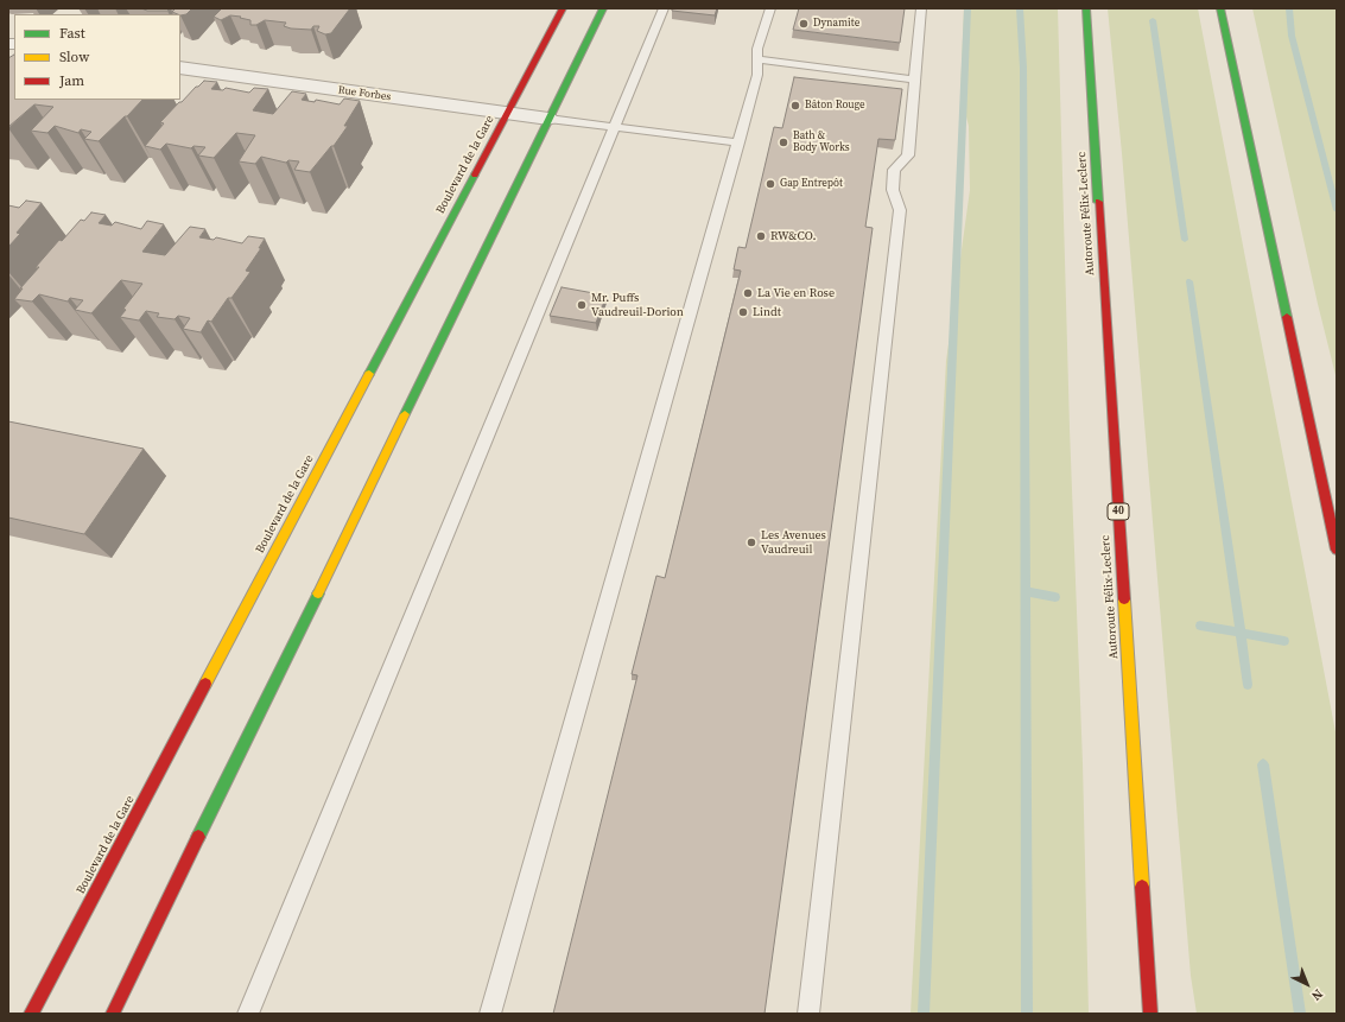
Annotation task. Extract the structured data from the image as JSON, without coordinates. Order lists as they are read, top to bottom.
{
  "streets": {
    "main road": ["Boulevard de la Gare", "Autoroute Félix-Leclerc", "40"],
    "street": ["Rue Forbes"]
  },
  "crossings": [
    ["Rue Forbes", "Boulevard de la Gare"]
  ],
  "places": [
    "Dynamite",
    "Bâton Rouge",
    "Bath & Body Works",
    "Gap Entrepôt",
    "RW&CO.",
    "La Vie en Rose",
    "Mr. Puffs Vaudreuil-Dorion",
    "Lindt",
    "Les Avenues Vaudreuil"
  ],
  "legend": ["Fast", "Slow", "Jam"],
  "north": "bottom right"
}
